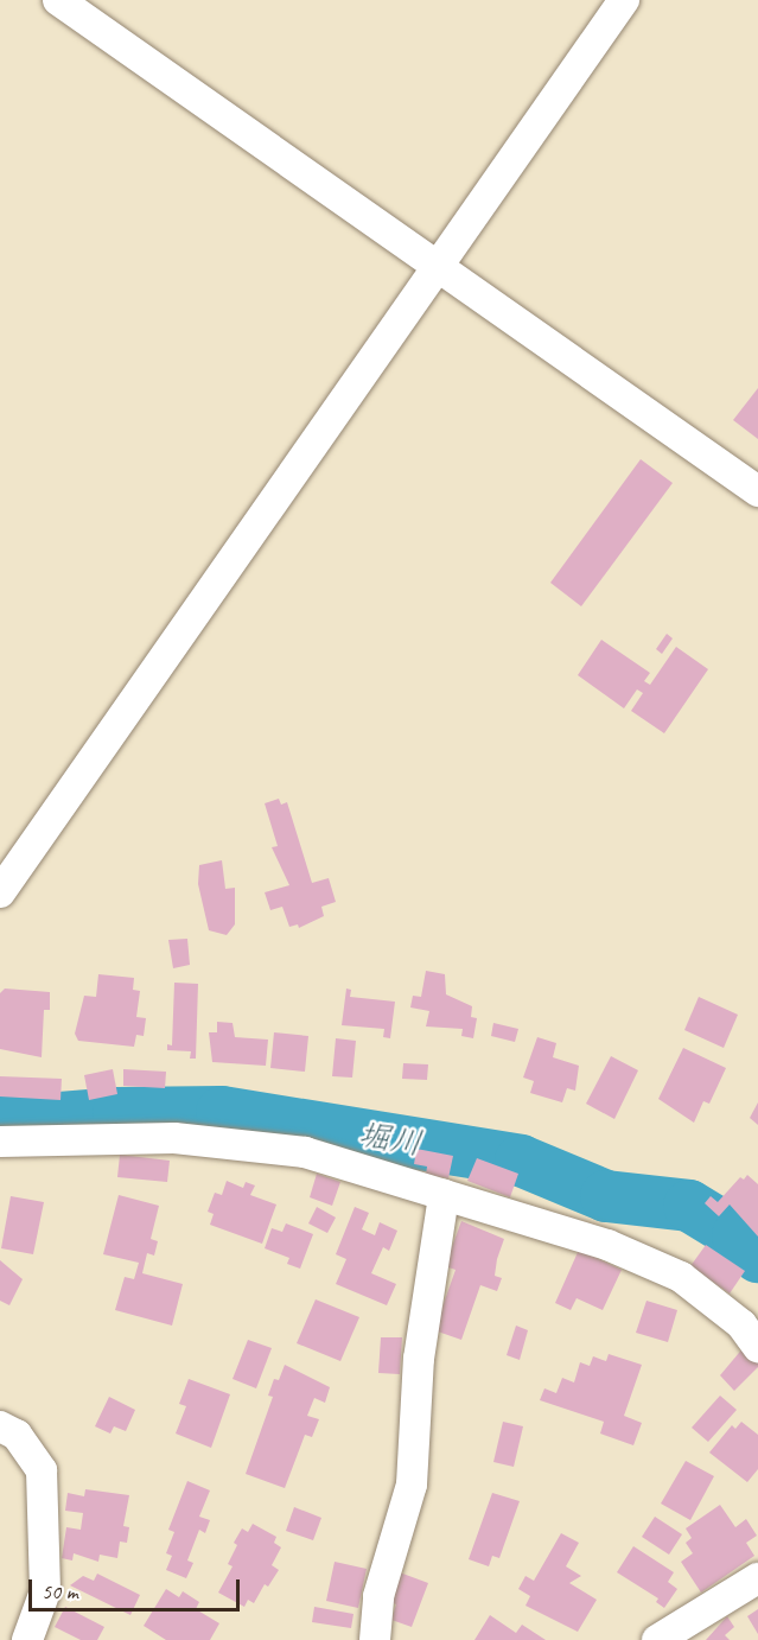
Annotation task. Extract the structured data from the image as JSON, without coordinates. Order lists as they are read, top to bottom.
{
  "water": ["堀川"],
  "scale_bar": "50 m"
}
